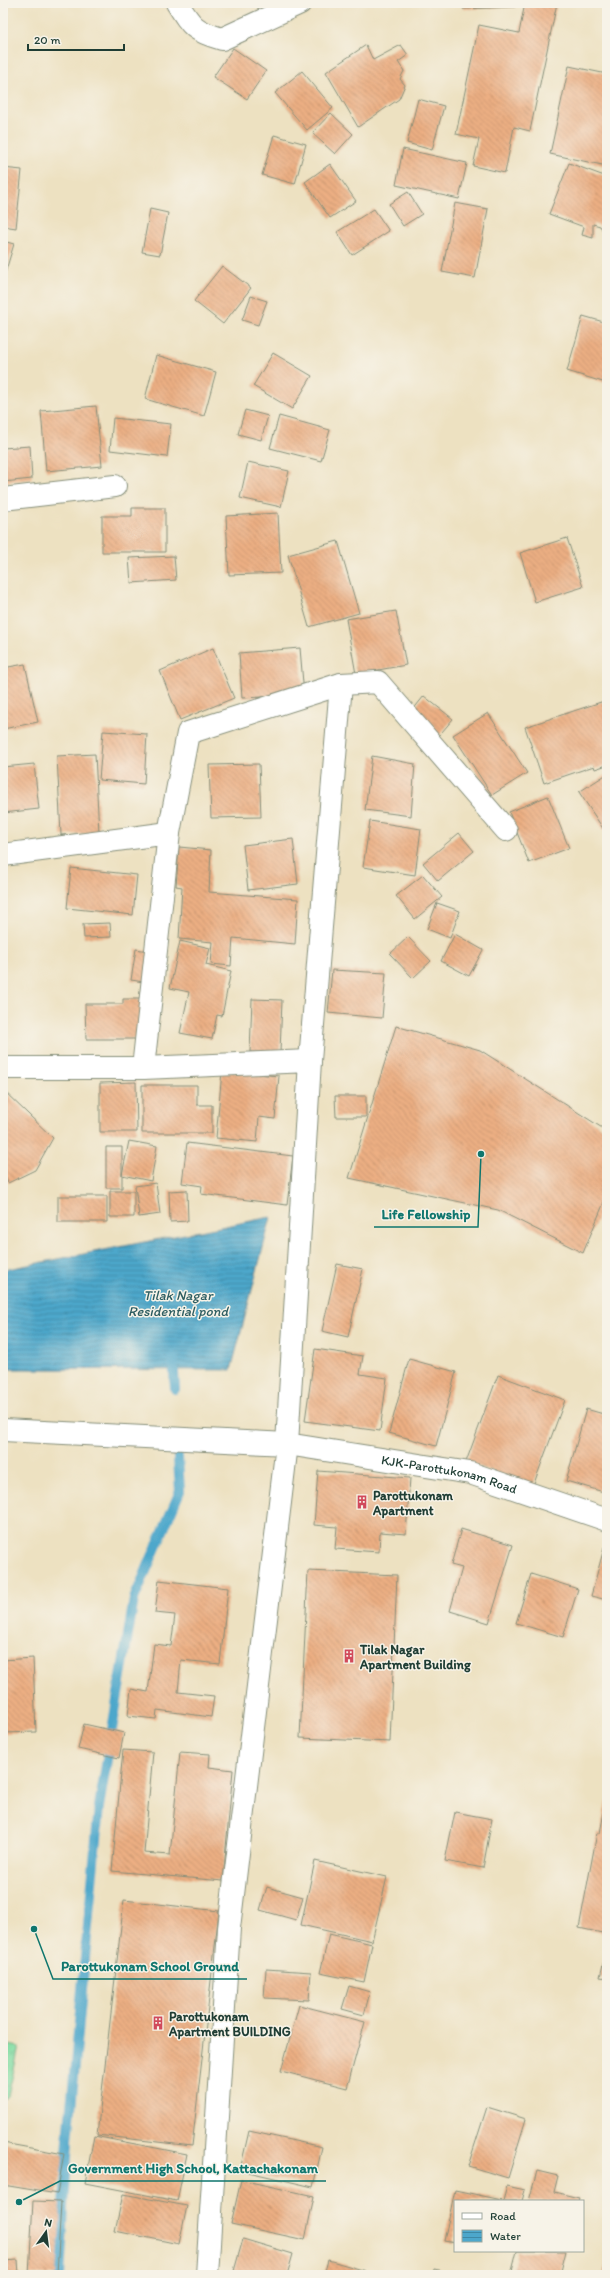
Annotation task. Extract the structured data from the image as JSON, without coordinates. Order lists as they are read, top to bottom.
{
  "streets": {
    "street": ["KJK-Parottukonam Road"]
  },
  "water": ["Tilak Nagar Residential pond"],
  "places": {
    "other": ["Life Fellowship", "Parottukonam School Ground", "Government High School, Kattachakonam"],
    "building": ["Parottukonam Apartment", "Tilak Nagar Apartment Building", "Parottukonam Apartment BUILDING"]
  },
  "legend": ["Road", "Water"],
  "scale_bar": "20 m",
  "north": "top"
}
